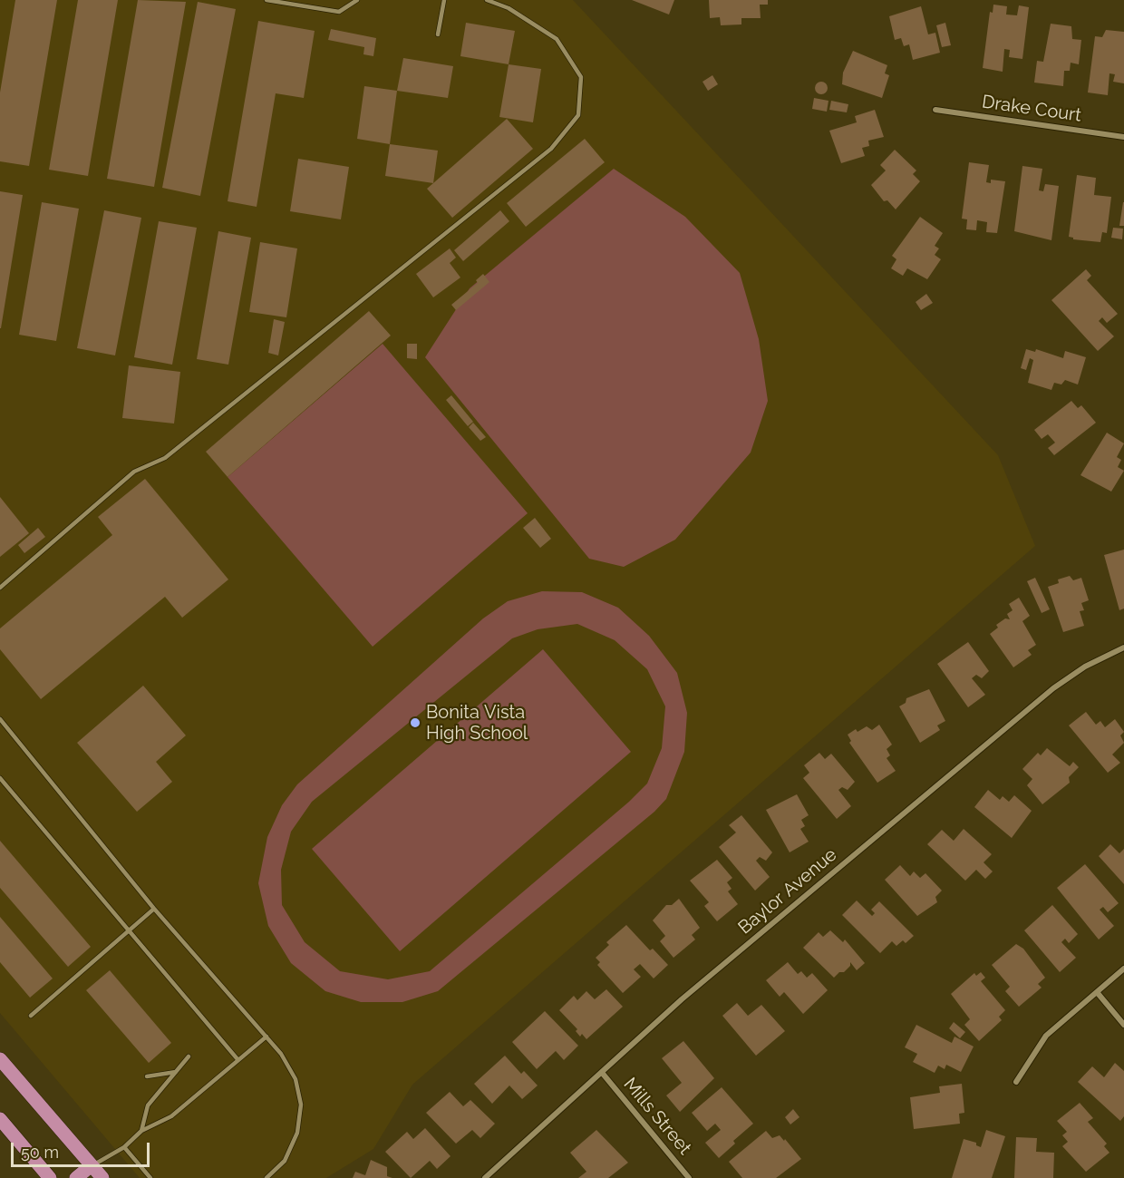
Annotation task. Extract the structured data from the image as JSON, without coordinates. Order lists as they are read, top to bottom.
{
  "streets": {
    "street": ["Drake Court", "Baylor Avenue", "Mills Street"]
  },
  "crossings": [
    ["Baylor Avenue", "Mills Street"]
  ],
  "places": ["Bonita Vista High School"],
  "scale_bar": "50 m"
}
